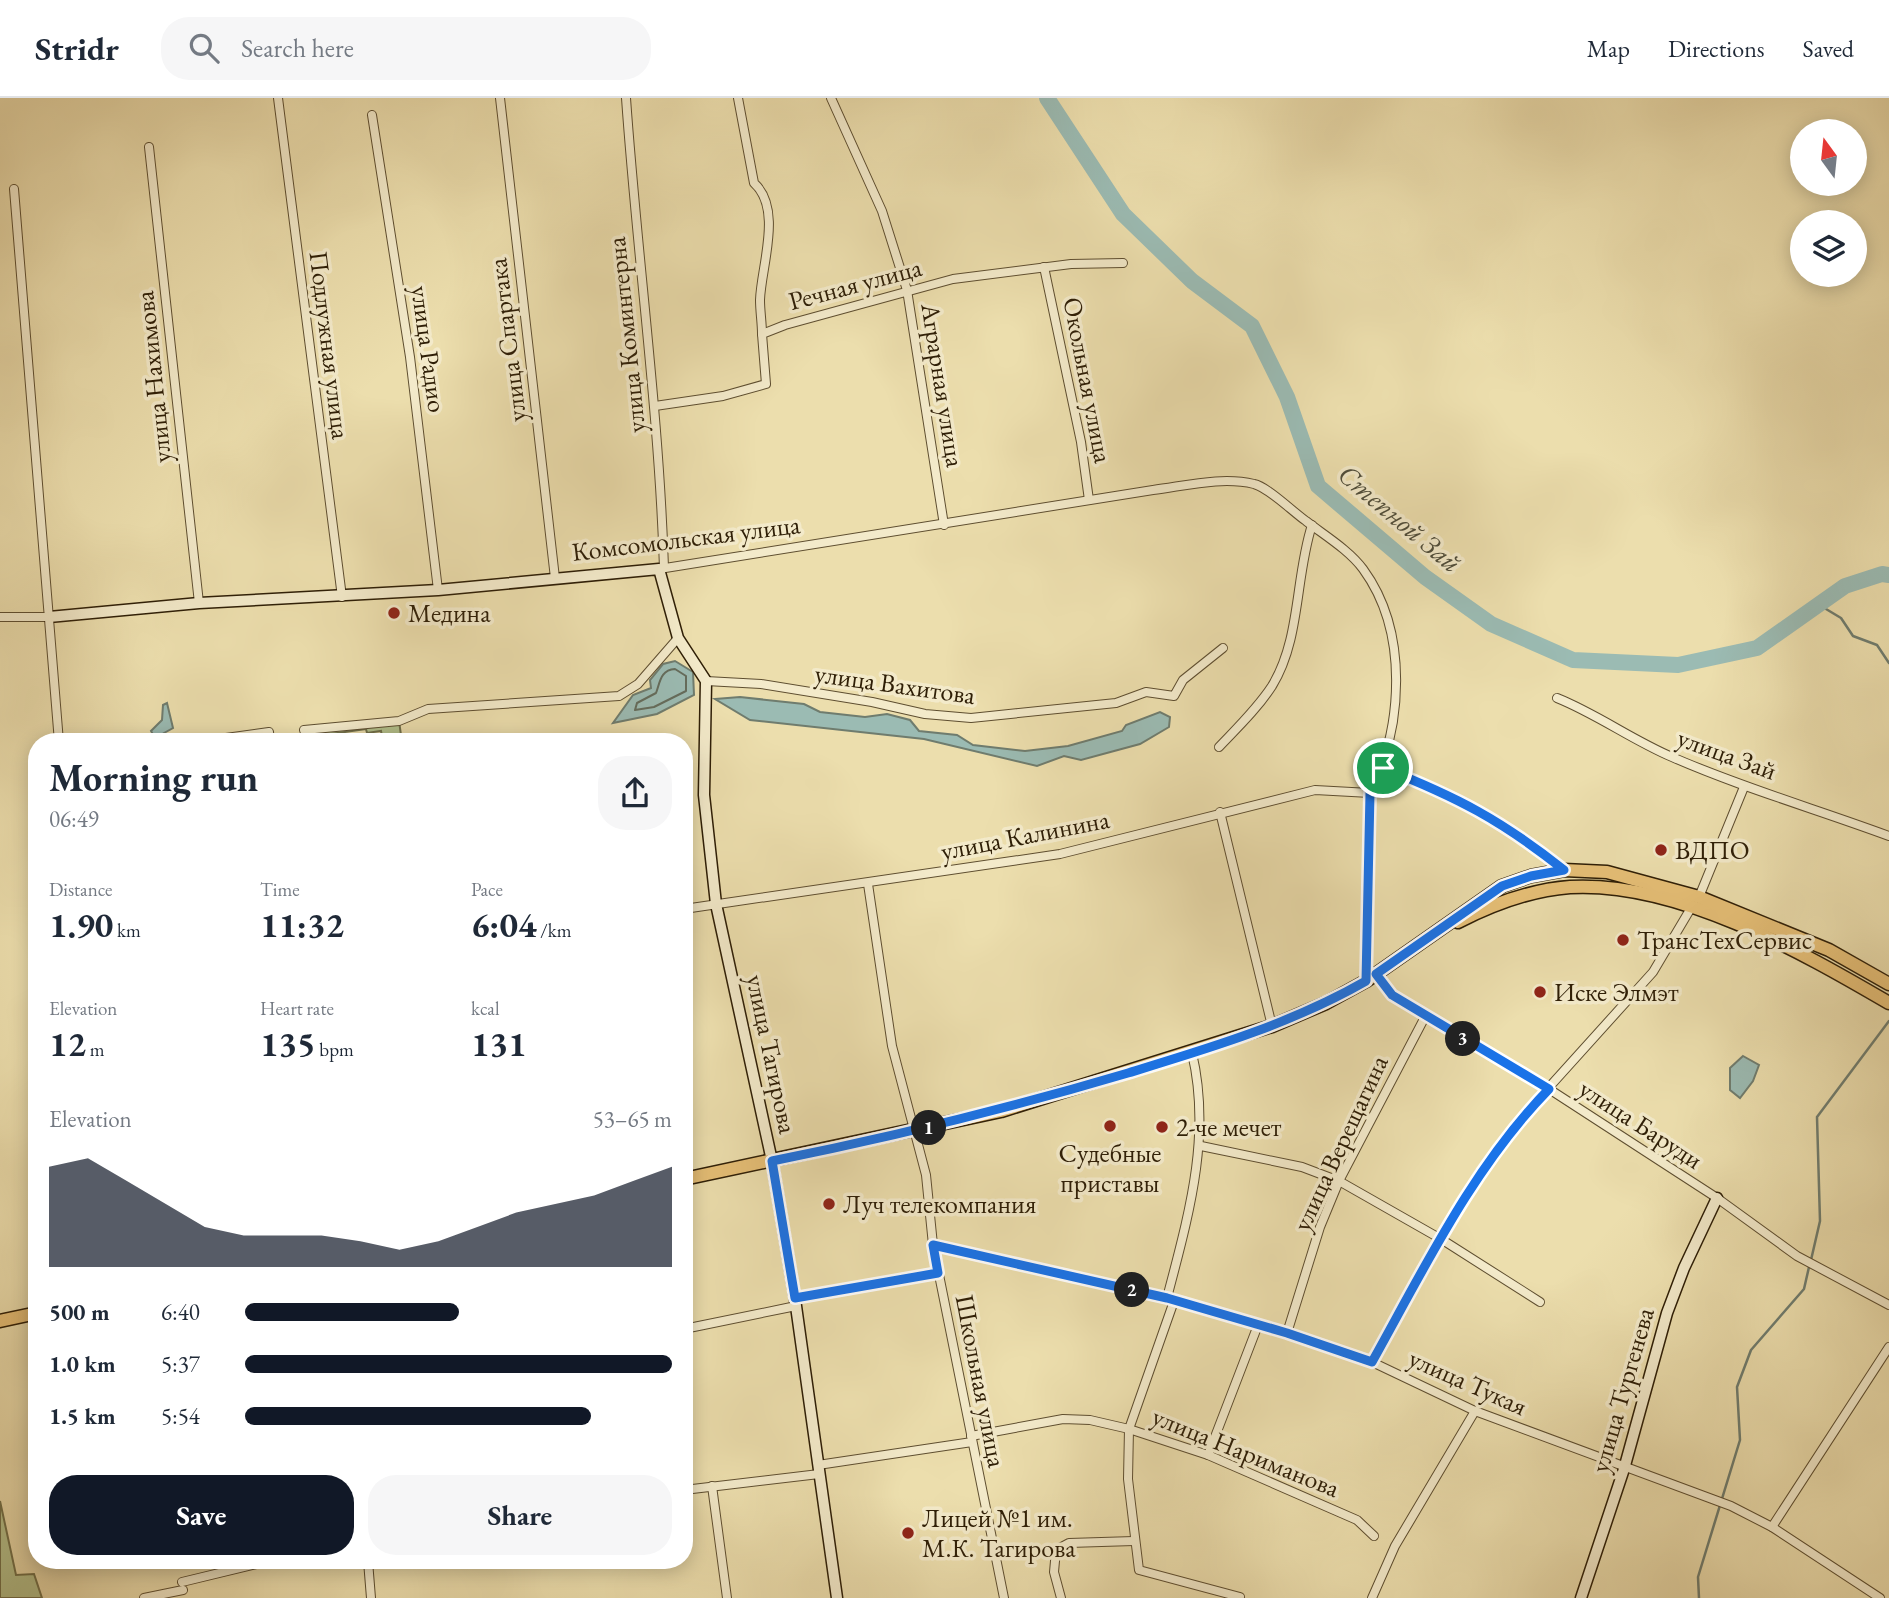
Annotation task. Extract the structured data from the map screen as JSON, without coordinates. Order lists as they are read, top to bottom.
{
  "streets": {
    "street": [
      "Речная улица",
      "улица Коминтерна",
      "улица Спартака",
      "Подлужная улица",
      "улица Радио",
      "улица Нахимова",
      "Окольная улица",
      "Аграрная улица",
      "Комсомольская улица",
      "улица Вахитова",
      "улица Зай",
      "улица Калинина",
      "улица Тагирова",
      "улица Баруди",
      "улица Верещагина",
      "Школьная улица",
      "улица Тукая",
      "улица Тургенева",
      "улица Нариманова"
    ]
  },
  "crossings": [
    ["Речная улица", "улица Коминтерна"],
    ["Речная улица", "Окольная улица"],
    ["Речная улица", "Аграрная улица"],
    ["улица Коминтерна", "Комсомольская улица"],
    ["улица Спартака", "Комсомольская улица"],
    ["Подлужная улица", "Комсомольская улица"],
    ["улица Радио", "Комсомольская улица"],
    ["улица Нахимова", "Комсомольская улица"],
    ["Окольная улица", "Комсомольская улица"],
    ["Аграрная улица", "Комсомольская улица"],
    ["Комсомольская улица", "улица Калинина"],
    ["улица Вахитова", "улица Тагирова"],
    ["улица Калинина", "улица Тагирова"],
    ["улица Калинина", "Школьная улица"],
    ["улица Тагирова", "улица Нариманова"],
    ["улица Баруди", "улица Верещагина"],
    ["улица Баруди", "улица Тургенева"],
    ["улица Верещагина", "улица Тукая"],
    ["Школьная улица", "улица Тукая"],
    ["Школьная улица", "улица Нариманова"],
    ["улица Тукая", "улица Тургенева"]
  ],
  "water": ["Степной Зай"],
  "places": [
    "Медина",
    "ВДПО",
    "ТрансТехСервис",
    "Иске Элмэт",
    "Судебные приставы",
    "2-че мечет",
    "Луч телекомпания",
    "Лицей №1 им. М.К. Тагирова"
  ],
  "north": "top",
  "page": {
    "header": "Stridr",
    "search": "Search here",
    "nav": ["Map", "Directions", "Saved"],
    "heading": ["Morning run", "06:49"],
    "stats": [
      ["Distance", "1.90 km"],
      ["Time", "11:32"],
      ["Pace", "6:04 /km"],
      ["Elevation", "12 m"],
      ["Heart rate", "135 bpm"],
      ["kcal", "131"]
    ],
    "pins": ["3", "1", "2"],
    "chart": ["Elevation", "53–65 m"],
    "list": [
      {
        "name": "500 m",
        "note": "6:40"
      },
      {
        "name": "1.0 km",
        "note": "5:37"
      },
      {
        "name": "1.5 km",
        "note": "5:54"
      }
    ],
    "buttons": ["Save", "Share"]
  }
}
